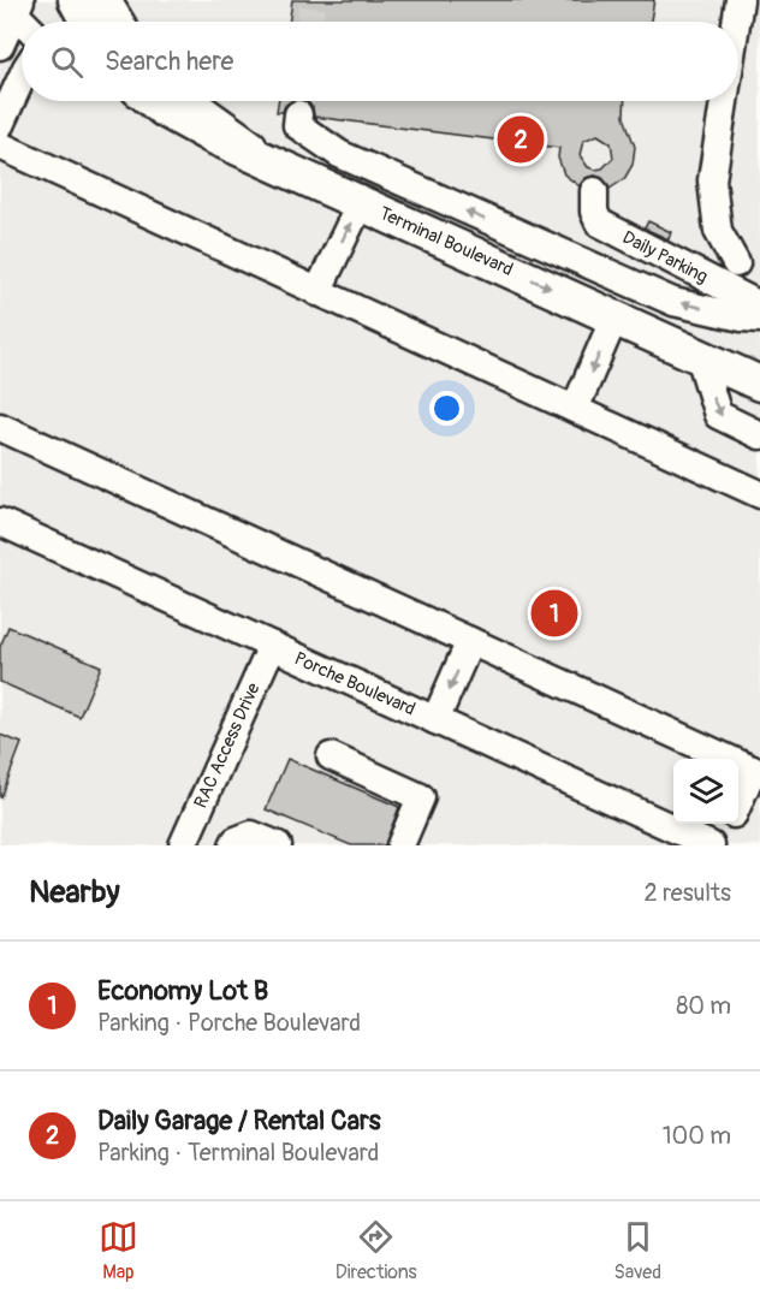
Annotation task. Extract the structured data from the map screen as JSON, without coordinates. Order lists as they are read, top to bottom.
{
  "streets": {
    "main road": ["Terminal Boulevard"],
    "street": ["Daily Parking", "Porche Boulevard", "RAC Access Drive"]
  },
  "crossings": [
    ["Porche Boulevard", "RAC Access Drive"]
  ],
  "one_way": ["Terminal Boulevard"],
  "page": {
    "search": "Search here",
    "pins": ["2", "1"],
    "heading": ["Nearby", "2 results"],
    "list": [
      {
        "mark": "1",
        "name": "Economy Lot B",
        "note": "Parking · Porche Boulevard",
        "value": "80 m"
      },
      {
        "mark": "2",
        "name": "Daily Garage / Rental Cars",
        "note": "Parking · Terminal Boulevard",
        "value": "100 m"
      }
    ],
    "nav": ["Map", "Directions", "Saved"]
  }
}
